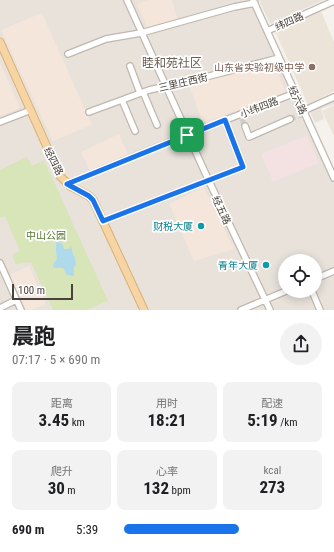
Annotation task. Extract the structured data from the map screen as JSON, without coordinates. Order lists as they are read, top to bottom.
{
  "streets": {
    "main road": ["经四路"],
    "street": [
      "纬四路",
      "三里庄西街",
      "经六路",
      "小纬四路",
      "经五路"
    ]
  },
  "crossings": [
    ["纬四路", "经六路"],
    ["三里庄西街", "经六路"],
    ["三里庄西街", "经五路"],
    ["经六路", "小纬四路"],
    ["小纬四路", "经四路"],
    ["小纬四路", "经五路"]
  ],
  "districts": ["睦和苑社区"],
  "parks": ["中山公园"],
  "places": ["山东省实验初级中学", "财税大厦", "青年大厦"],
  "scale_bar": "100 m",
  "page": {
    "scale": "100 m",
    "heading": ["晨跑", "07:17 · 5 × 690 m"],
    "stats": [
      ["距离", "3.45 km"],
      ["用时", "18:21"],
      ["配速", "5:19 /km"],
      ["爬升", "30 m"],
      ["心率", "132 bpm"],
      ["kcal", "273"]
    ],
    "list": [
      {
        "name": "690 m",
        "note": "5:39"
      }
    ]
  }
}
